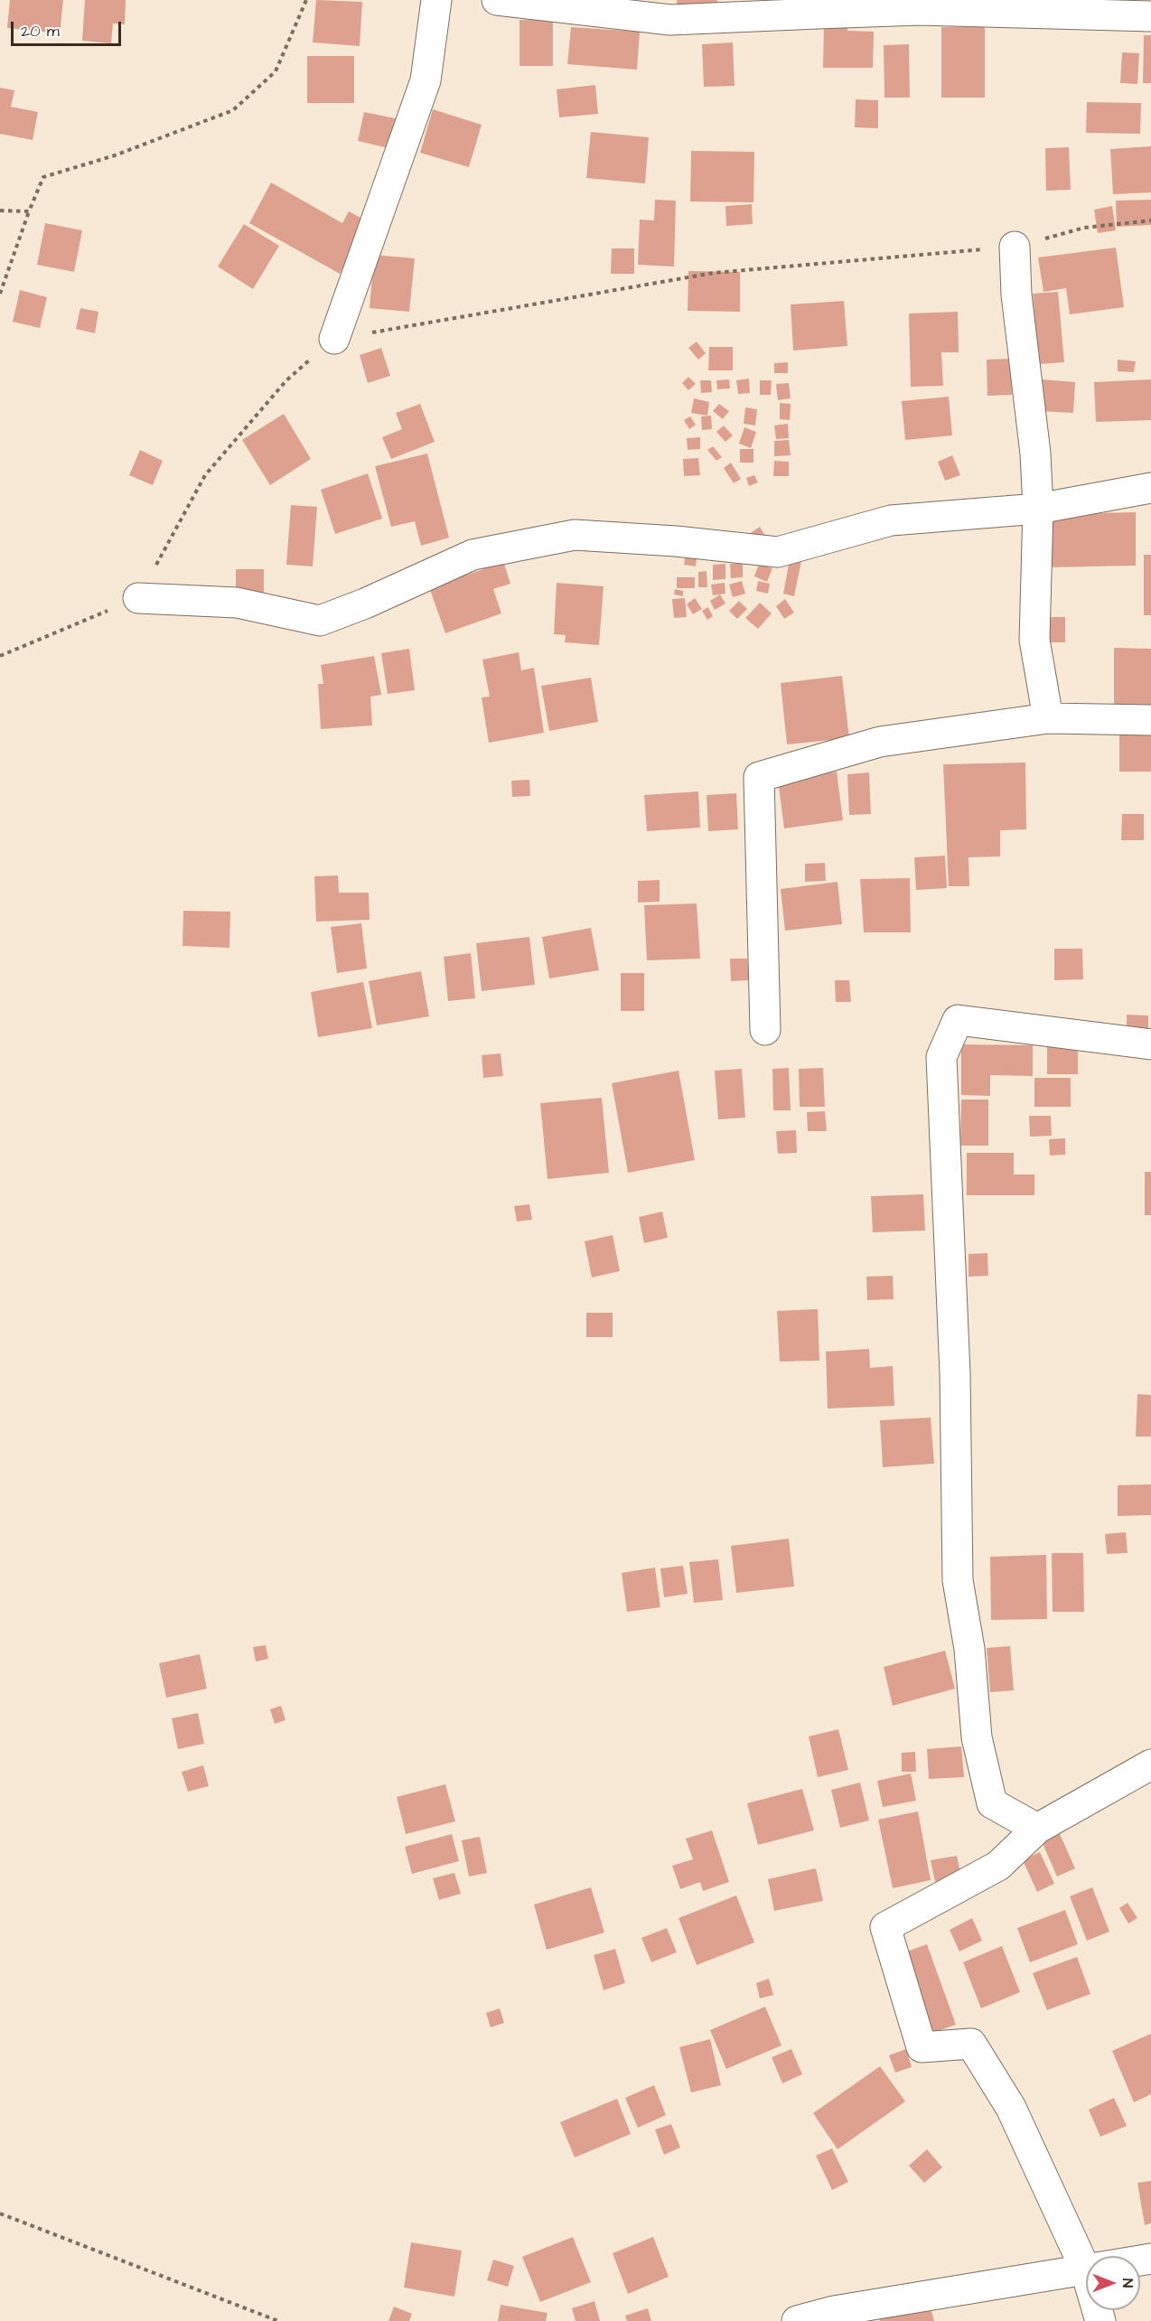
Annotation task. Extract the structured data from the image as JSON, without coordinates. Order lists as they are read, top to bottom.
{
  "scale_bar": "20 m",
  "north": "right"
}
